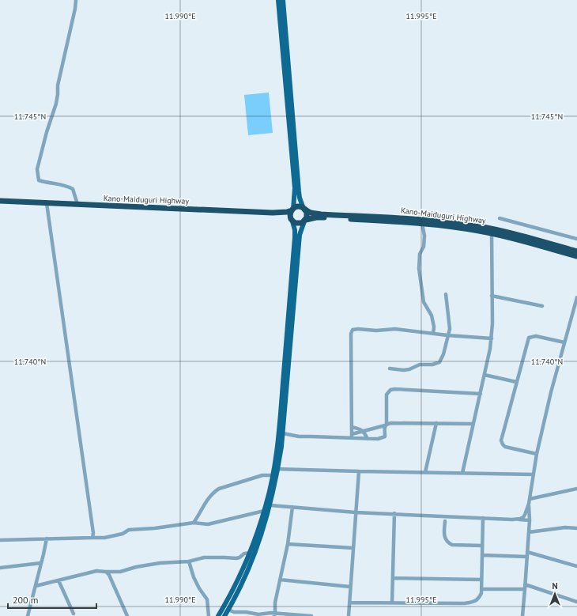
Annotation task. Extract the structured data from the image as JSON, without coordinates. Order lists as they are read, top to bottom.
{
  "streets": {
    "highway": ["Kano-Maiduguri Highway"]
  },
  "scale_bar": "200 m",
  "north": "top",
  "coordinates": [
    "11.990°E",
    "11.995°E",
    "11.745°N",
    "11.740°N"
  ]
}
